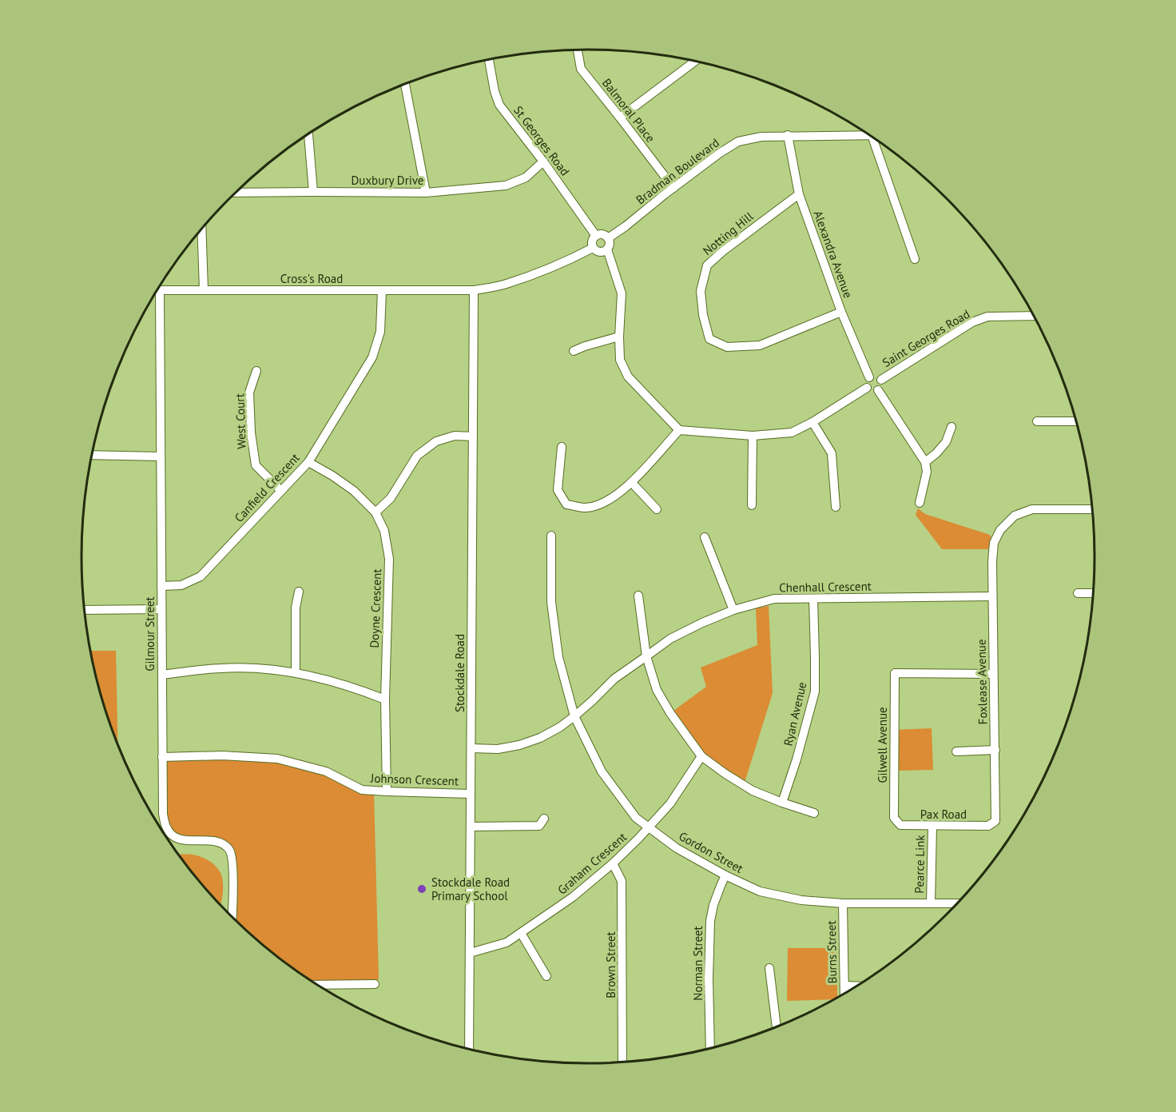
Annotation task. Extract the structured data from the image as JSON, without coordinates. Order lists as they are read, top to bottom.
{
  "streets": {
    "street": [
      "Balmoral Place",
      "St Georges Road",
      "Bradman Boulevard",
      "Duxbury Drive",
      "Notting Hill",
      "Alexandra Avenue",
      "Cross's Road",
      "Saint Georges Road",
      "West Court",
      "Canfield Crescent",
      "Chenhall Crescent",
      "Doyne Crescent",
      "Gilmour Street",
      "Stockdale Road",
      "Foxlease Avenue",
      "Ryan Avenue",
      "Gilwell Avenue",
      "Johnson Crescent",
      "Pax Road",
      "Gordon Street",
      "Graham Crescent",
      "Pearce Link",
      "Burns Street",
      "Norman Street",
      "Brown Street"
    ]
  },
  "crossings": [
    ["Balmoral Place", "Bradman Boulevard"],
    ["St Georges Road", "Bradman Boulevard"],
    ["St Georges Road", "Duxbury Drive"],
    ["Bradman Boulevard", "Alexandra Avenue"],
    ["Notting Hill", "Alexandra Avenue"],
    ["Alexandra Avenue", "Saint Georges Road"],
    ["Cross's Road", "Canfield Crescent"],
    ["Cross's Road", "Gilmour Street"],
    ["Cross's Road", "Stockdale Road"],
    ["West Court", "Canfield Crescent"],
    ["Canfield Crescent", "Doyne Crescent"],
    ["Canfield Crescent", "Gilmour Street"],
    ["Chenhall Crescent", "Stockdale Road"],
    ["Chenhall Crescent", "Foxlease Avenue"],
    ["Chenhall Crescent", "Ryan Avenue"],
    ["Chenhall Crescent", "Gordon Street"],
    ["Doyne Crescent", "Johnson Crescent"],
    ["Gilmour Street", "Johnson Crescent"],
    ["Stockdale Road", "Johnson Crescent"],
    ["Stockdale Road", "Graham Crescent"],
    ["Foxlease Avenue", "Gilwell Avenue"],
    ["Foxlease Avenue", "Pax Road"],
    ["Gilwell Avenue", "Pax Road"],
    ["Pax Road", "Pearce Link"],
    ["Gordon Street", "Graham Crescent"],
    ["Gordon Street", "Pearce Link"],
    ["Gordon Street", "Burns Street"],
    ["Gordon Street", "Norman Street"],
    ["Graham Crescent", "Brown Street"]
  ],
  "places": ["Stockdale Road Primary School"]
}
